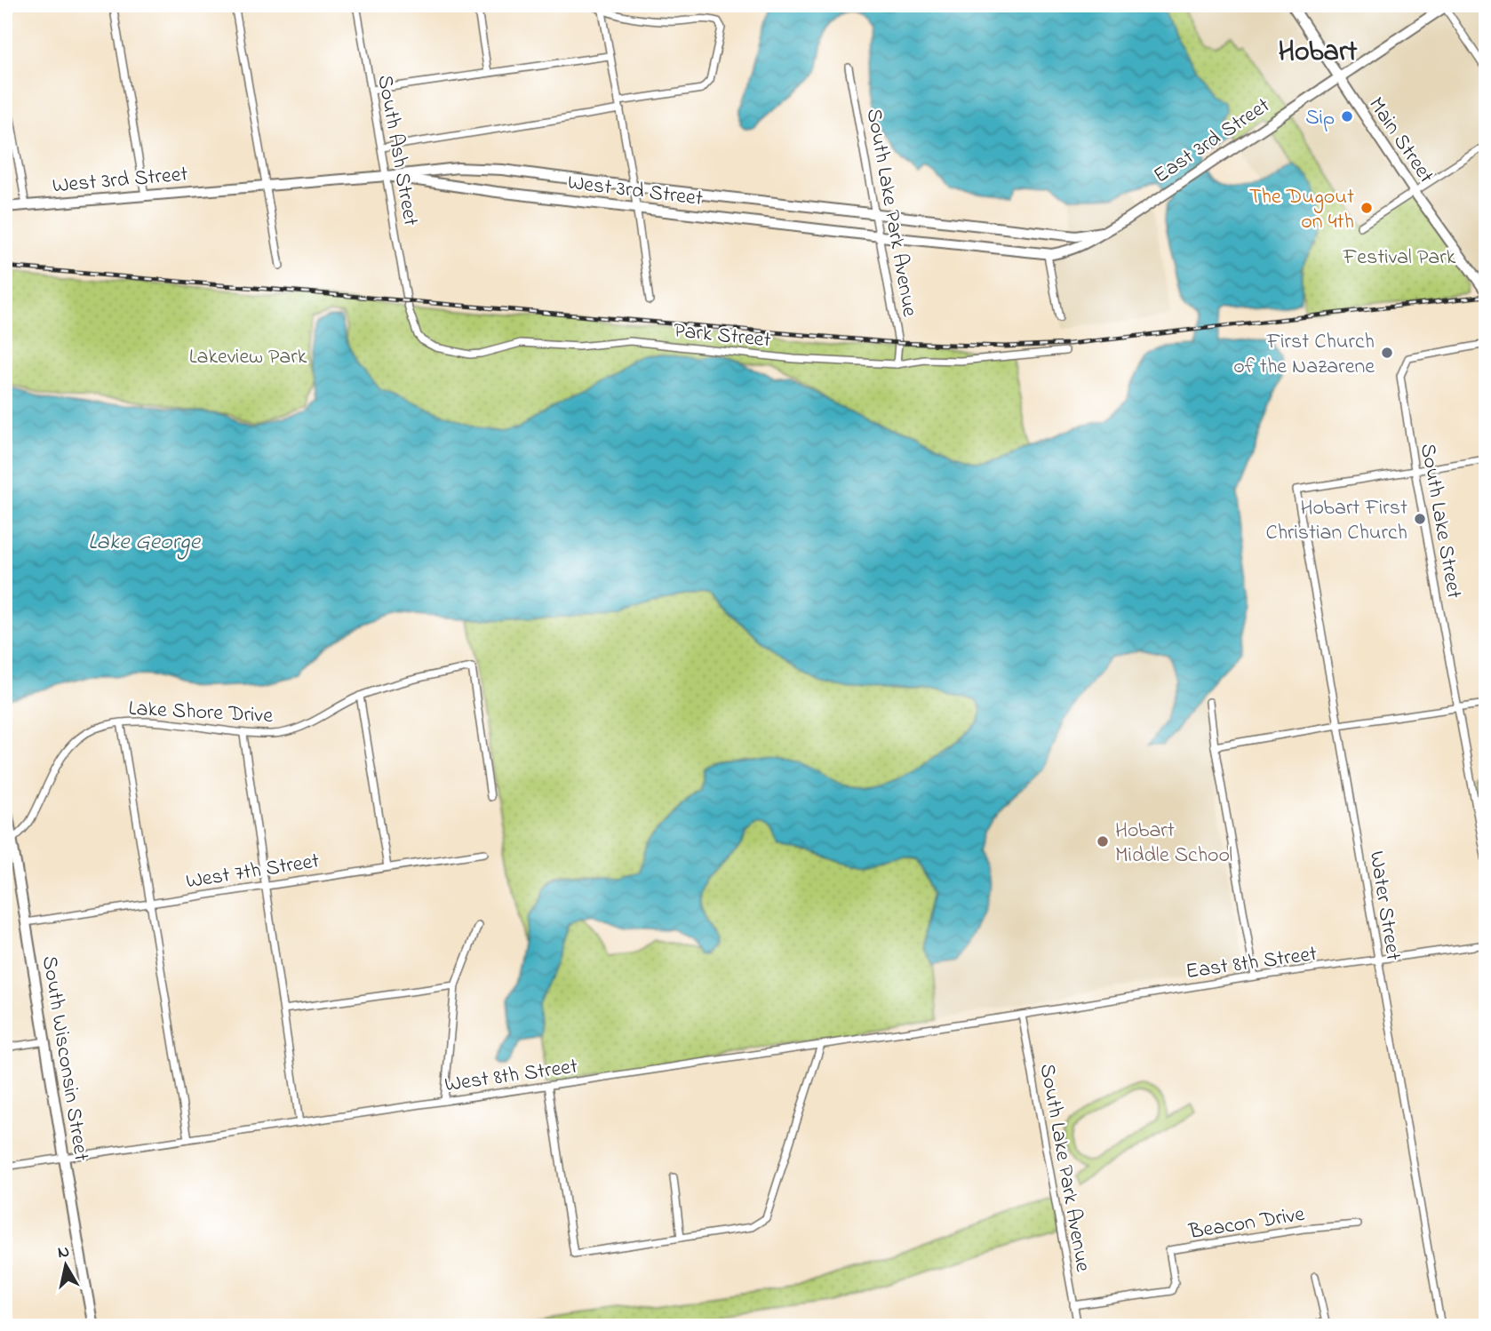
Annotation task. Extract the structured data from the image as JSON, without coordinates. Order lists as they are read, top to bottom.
{
  "streets": {
    "street": [
      "East 3rd Street",
      "Main Street",
      "South Ash Street",
      "West 3rd Street",
      "South Lake Park Avenue",
      "Park Street",
      "South Lake Street",
      "Lake Shore Drive",
      "West 7th Street",
      "Water Street",
      "East 8th Street",
      "South Wisconsin Street",
      "West 8th Street",
      "Beacon Drive"
    ]
  },
  "crossings": [
    ["East 3rd Street", "Main Street"],
    ["East 3rd Street", "West 3rd Street"],
    ["East 3rd Street", "South Lake Park Avenue"],
    ["South Ash Street", "West 3rd Street"],
    ["South Ash Street", "Park Street"],
    ["West 3rd Street", "South Lake Park Avenue"],
    ["South Lake Park Avenue", "Park Street"],
    ["South Lake Park Avenue", "East 8th Street"],
    ["South Lake Park Avenue", "West 8th Street"],
    ["South Lake Park Avenue", "Beacon Drive"],
    ["South Lake Street", "Water Street"],
    ["Lake Shore Drive", "South Wisconsin Street"],
    ["West 7th Street", "South Wisconsin Street"],
    ["Water Street", "East 8th Street"],
    ["East 8th Street", "West 8th Street"],
    ["South Wisconsin Street", "West 8th Street"]
  ],
  "districts": ["Hobart"],
  "water": ["Lake George"],
  "parks": ["Festival Park", "Lakeview Park"],
  "places": [
    "Sip",
    "The Dugout on 4th",
    "First Church of the Nazarene",
    "Hobart First Christian Church",
    "Hobart Middle School"
  ],
  "north": "top"
}
